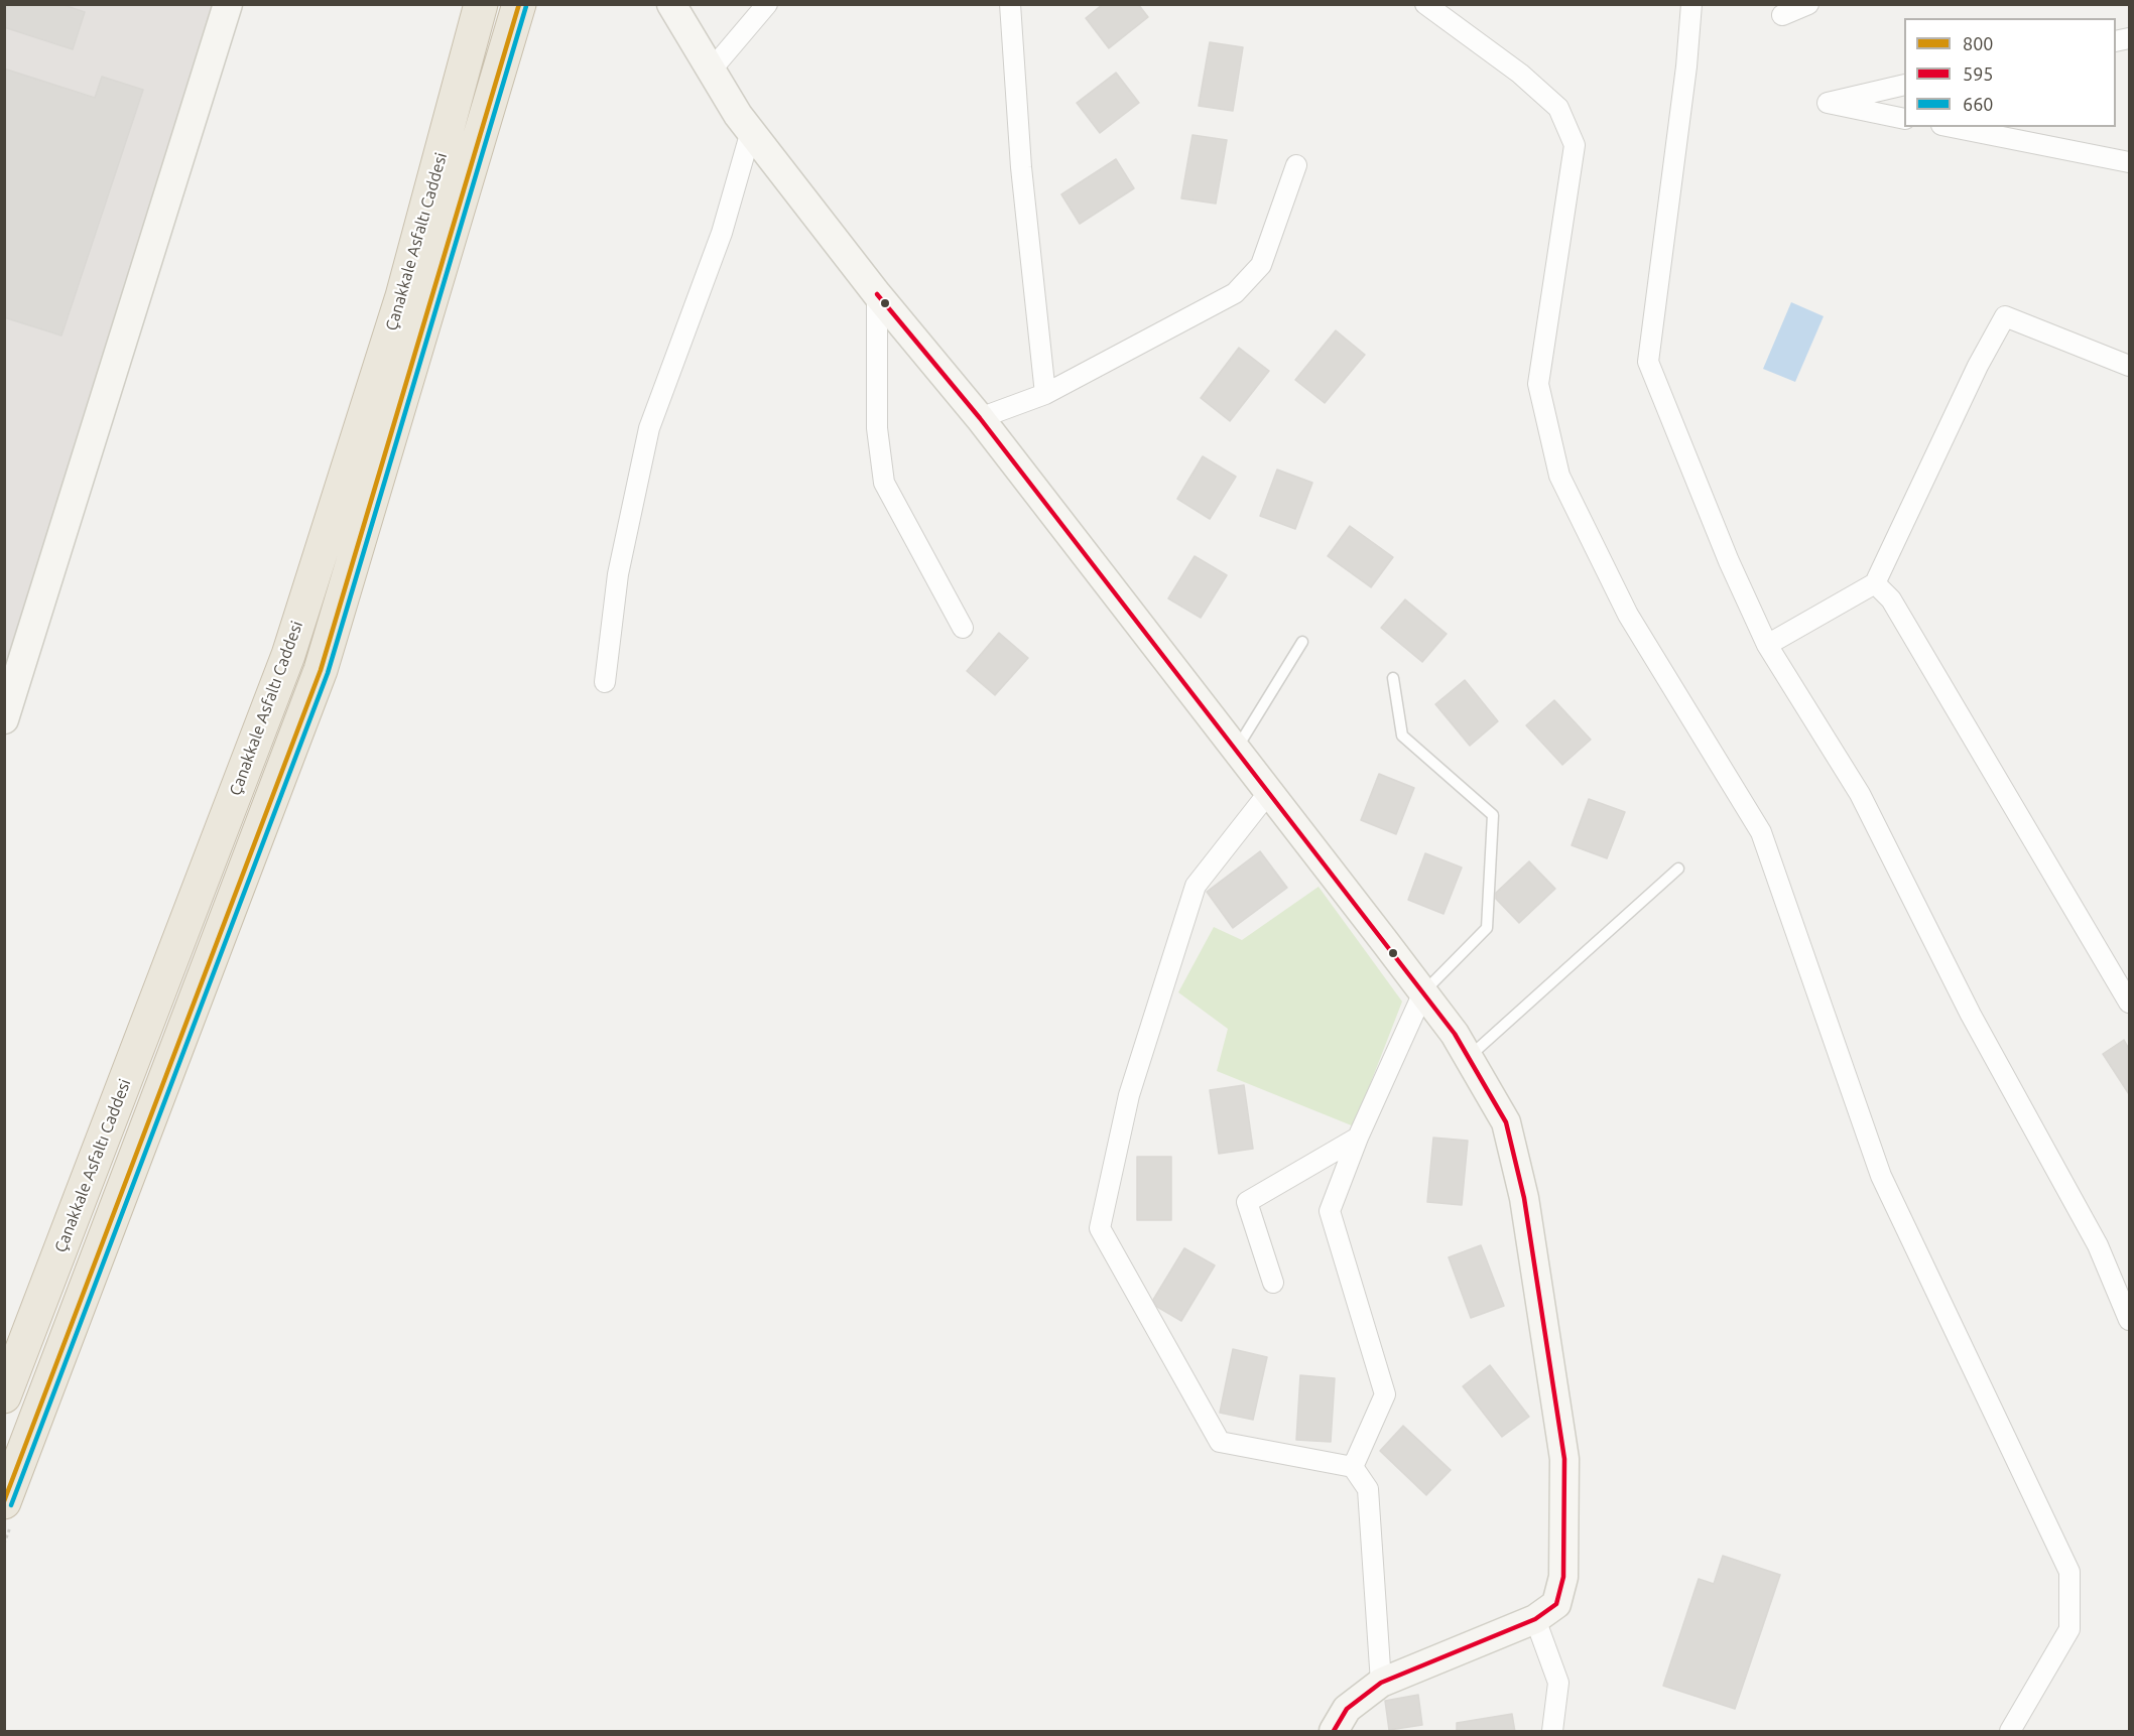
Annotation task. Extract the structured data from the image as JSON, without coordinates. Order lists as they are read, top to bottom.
{
  "streets": {
    "highway": ["Çanakkale Asfaltı Caddesi"]
  },
  "lines": ["transit line 800", "transit line 660", "transit line 595"],
  "legend": ["800", "595", "660"]
}
